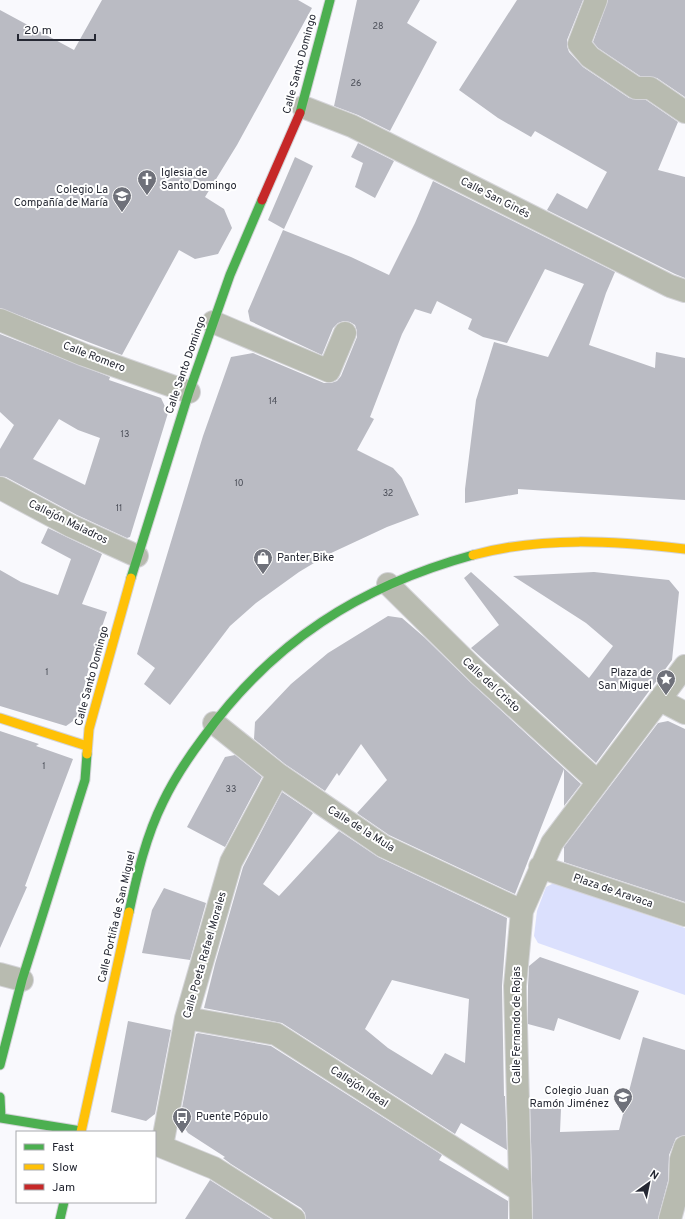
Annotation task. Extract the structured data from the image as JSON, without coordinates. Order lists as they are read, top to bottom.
{
  "streets": {
    "main road": ["Calle Santo Domingo", "Calle Portiña de San Miguel"],
    "street": [
      "Calle San Ginés",
      "Calle Romero",
      "Callejón Maladros",
      "Calle del Cristo",
      "Calle de la Mula",
      "Plaza de Aravaca",
      "Calle Poeta Rafael Morales",
      "Calle Fernando de Rojas",
      "Callejón Ideal"
    ]
  },
  "crossings": [
    ["Calle Santo Domingo", "Calle San Ginés"],
    ["Calle Santo Domingo", "Calle Romero"],
    ["Calle Santo Domingo", "Callejón Maladros"],
    ["Calle del Cristo", "Calle Portiña de San Miguel"],
    ["Calle del Cristo", "Calle Fernando de Rojas"],
    ["Calle de la Mula", "Calle Portiña de San Miguel"],
    ["Calle de la Mula", "Calle Poeta Rafael Morales"],
    ["Calle de la Mula", "Calle Fernando de Rojas"],
    ["Plaza de Aravaca", "Calle Fernando de Rojas"],
    ["Calle Poeta Rafael Morales", "Callejón Ideal"],
    ["Calle Fernando de Rojas", "Callejón Ideal"]
  ],
  "places": {
    "church": ["Iglesia de Santo Domingo"],
    "school or university": ["Colegio La Compañía de María", "Colegio Juan Ramón Jiménez"],
    "shop": ["Panter Bike"],
    "place": ["Plaza de San Miguel"],
    "bus stop": ["Puente Pópulo"]
  },
  "house_numbers": [
    "28",
    "26",
    "14",
    "13",
    "10",
    "32",
    "11",
    "1",
    "1",
    "33"
  ],
  "legend": ["Fast", "Slow", "Jam"],
  "scale_bar": "20 m",
  "north": "top right"
}
